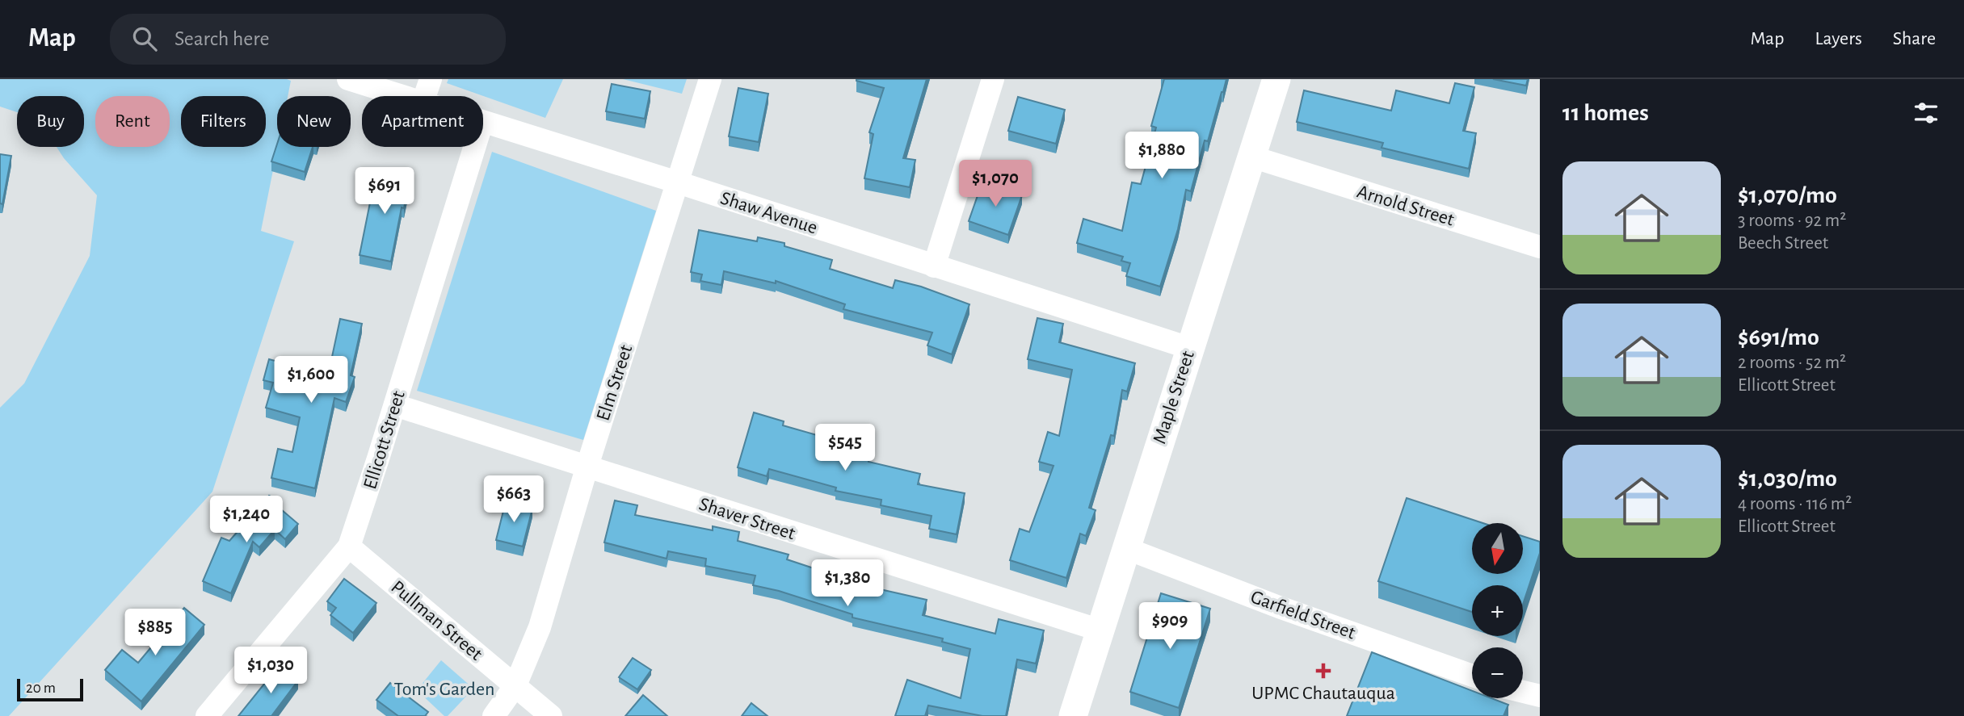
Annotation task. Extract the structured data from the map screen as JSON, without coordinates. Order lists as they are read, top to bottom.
{
  "streets": {
    "street": [
      "Arnold Street",
      "Shaw Avenue",
      "Elm Street",
      "Maple Street",
      "Ellicott Street",
      "Shaver Street",
      "Garfield Street",
      "Pullman Street"
    ]
  },
  "crossings": [
    ["Arnold Street", "Maple Street"],
    ["Shaw Avenue", "Elm Street"],
    ["Shaw Avenue", "Maple Street"],
    ["Elm Street", "Shaver Street"],
    ["Elm Street", "Pullman Street"],
    ["Maple Street", "Shaver Street"],
    ["Maple Street", "Garfield Street"],
    ["Ellicott Street", "Shaver Street"],
    ["Ellicott Street", "Pullman Street"]
  ],
  "parks": ["Tom's Garden"],
  "places": {
    "health": ["UPMC Chautauqua"]
  },
  "scale_bar": "20 m",
  "north": "bottom",
  "page": {
    "header": "Map",
    "search": "Search here",
    "nav": ["Map", "Layers", "Share"],
    "heading": "11 homes",
    "chip": [
      "Buy",
      "Rent",
      "Filters",
      "New",
      "Apartment"
    ],
    "price": [
      "$1,880",
      "$1,070",
      "$691",
      "$1,600",
      "$545",
      "$663",
      "$1,240",
      "$1,380",
      "$909",
      "$885",
      "$1,030"
    ],
    "list": [
      {
        "name": "$1,070/mo",
        "note": "3 rooms · 92 m² · Beech Street"
      },
      {
        "name": "$691/mo",
        "note": "2 rooms · 52 m² · Ellicott Street"
      },
      {
        "name": "$1,030/mo",
        "note": "4 rooms · 116 m² · Ellicott Street"
      }
    ],
    "map_buttons": ["+", "−"],
    "scale": "20 m"
  }
}
